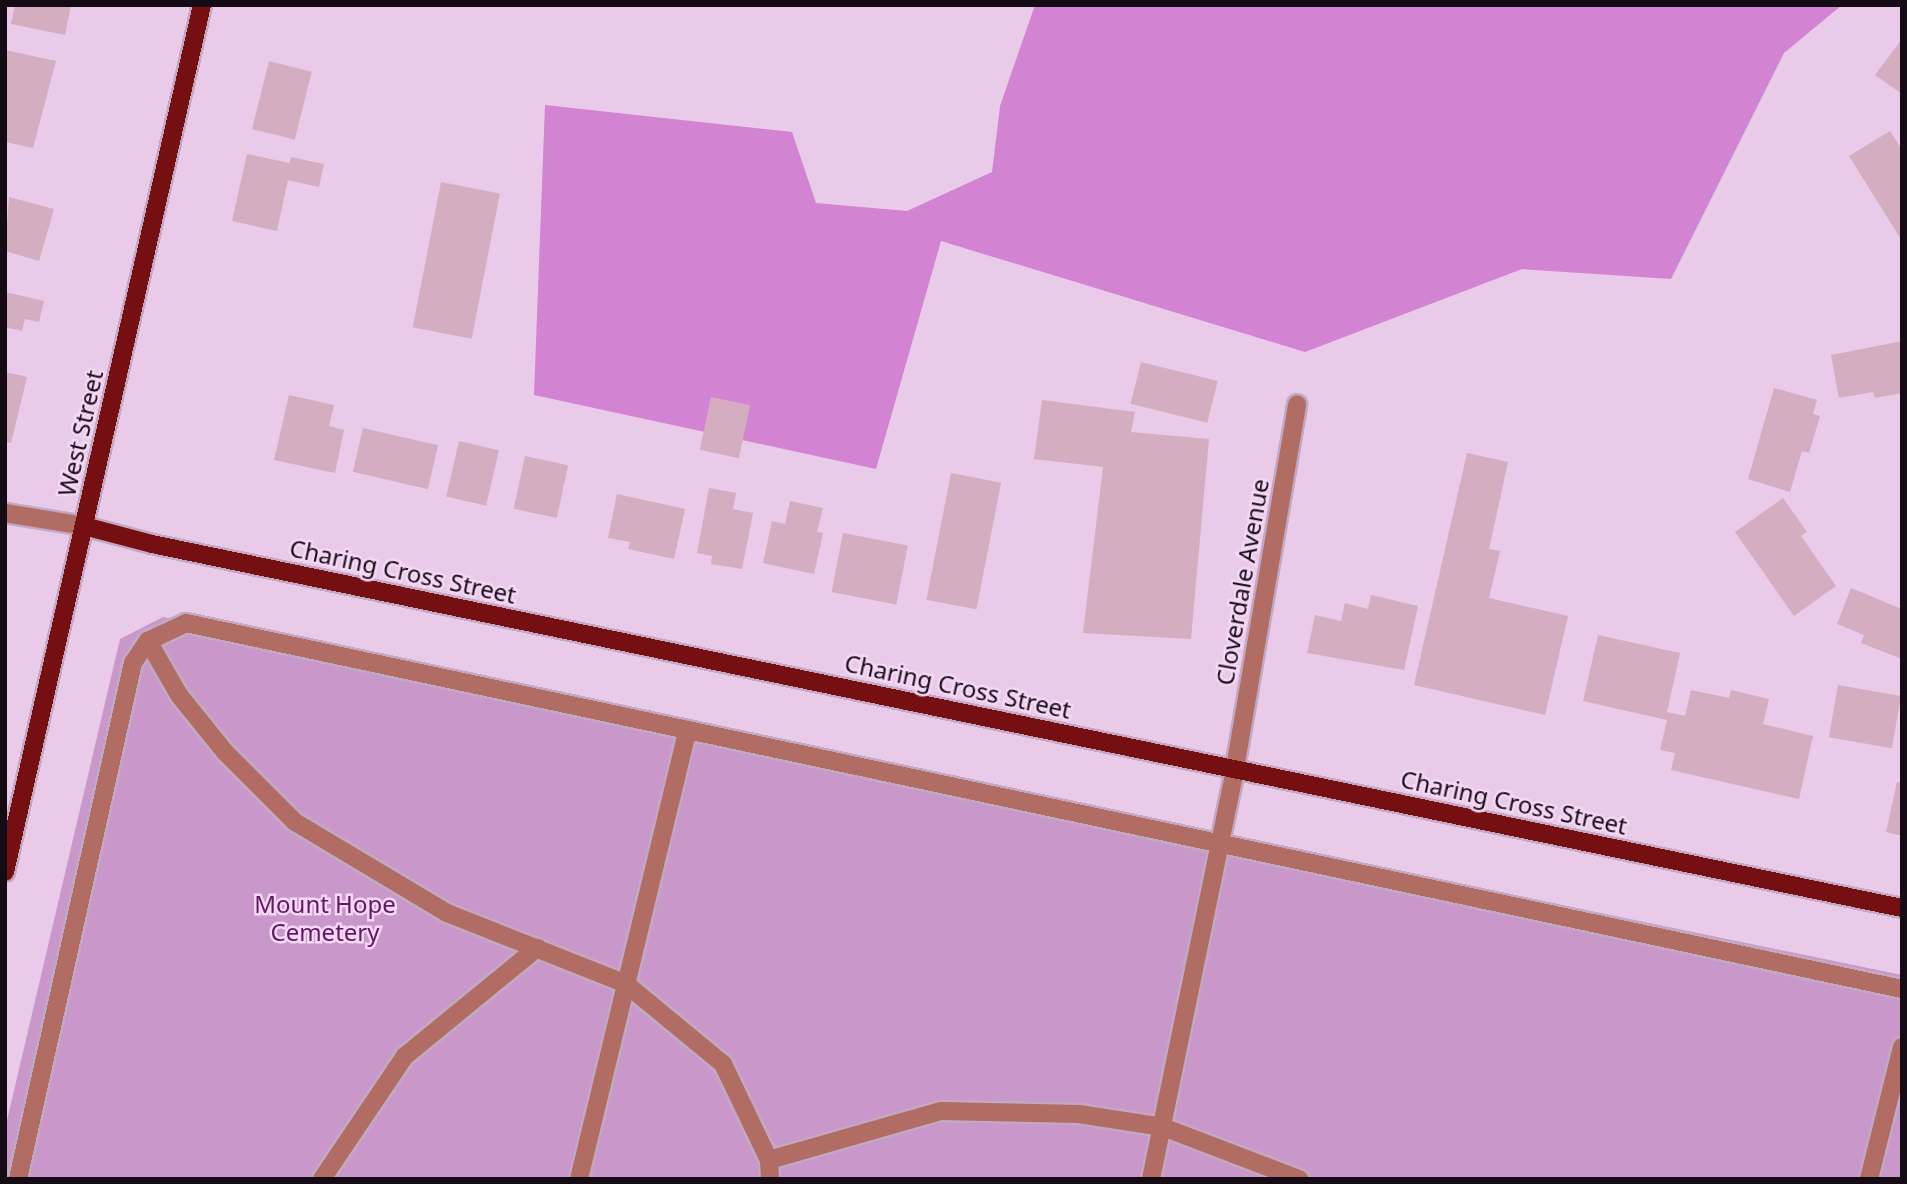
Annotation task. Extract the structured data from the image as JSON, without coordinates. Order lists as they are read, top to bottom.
{
  "streets": {
    "main road": ["West Street", "Charing Cross Street"],
    "street": ["Cloverdale Avenue"]
  },
  "crossings": [
    ["West Street", "Charing Cross Street"],
    ["Charing Cross Street", "Cloverdale Avenue"]
  ],
  "parks": ["Mount Hope Cemetery"]
}
